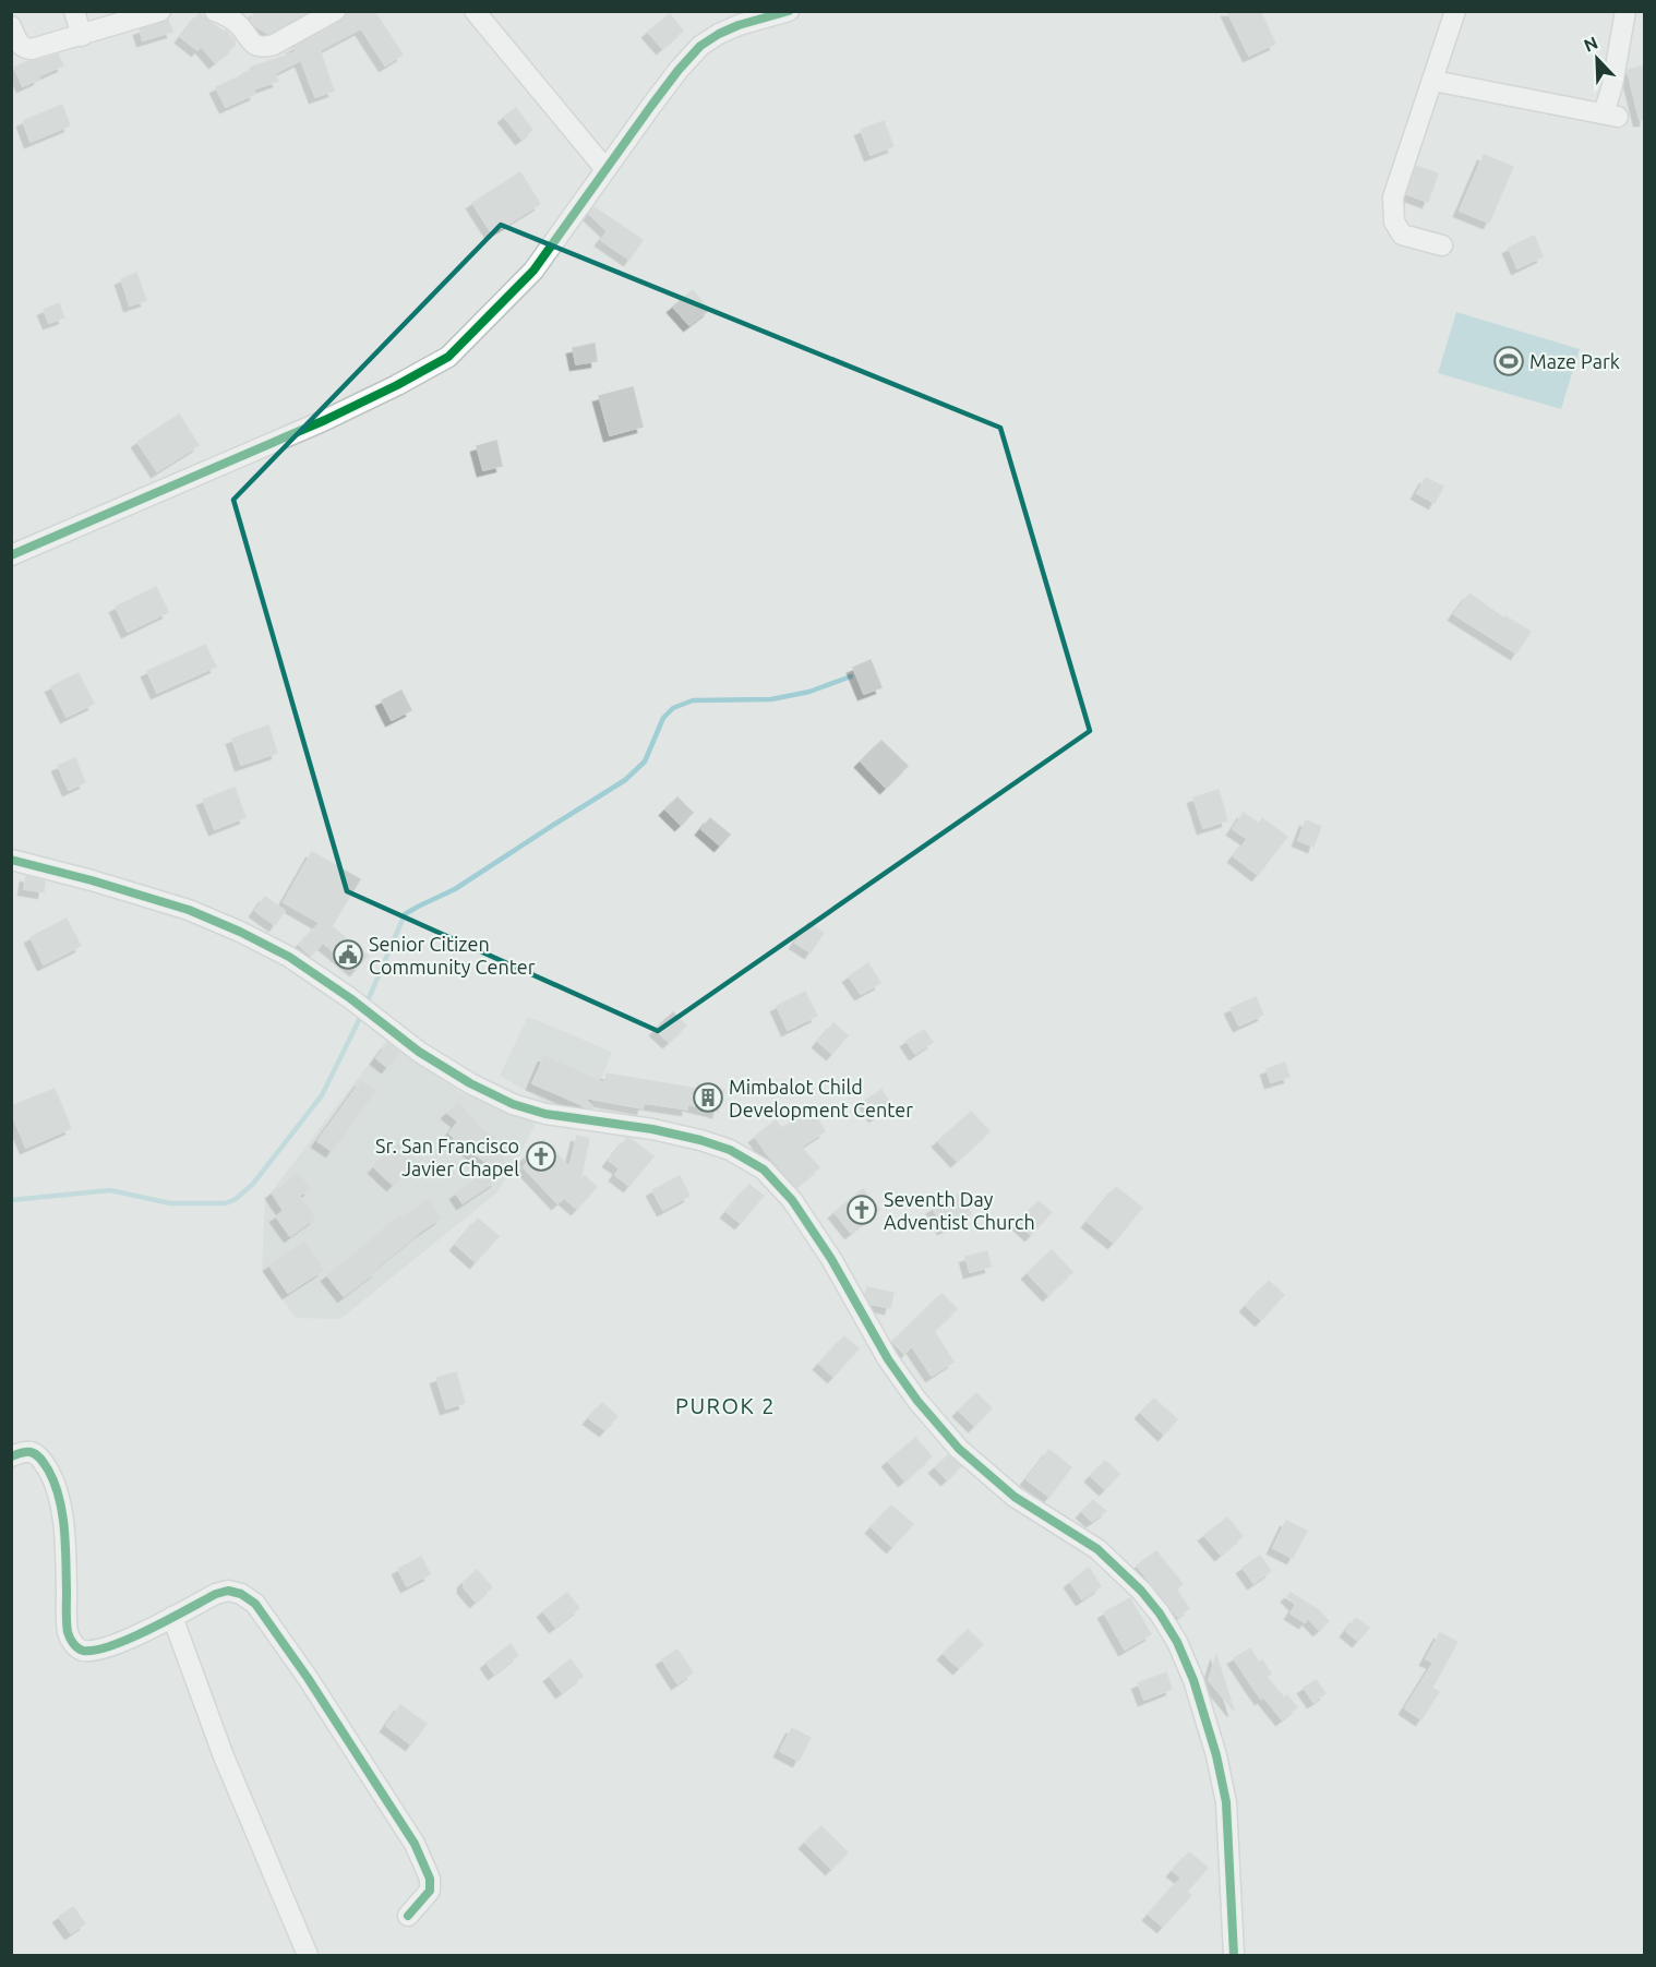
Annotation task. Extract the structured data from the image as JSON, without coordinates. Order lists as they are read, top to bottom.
{
  "districts": ["PUROK 2"],
  "places": {
    "sports": ["Maze Park"],
    "public building": ["Senior Citizen Community Center"],
    "building": ["Mimbalot Child Development Center"],
    "church": ["Sr. San Francisco Javier Chapel", "Seventh Day Adventist Church"]
  },
  "north": "top left"
}
